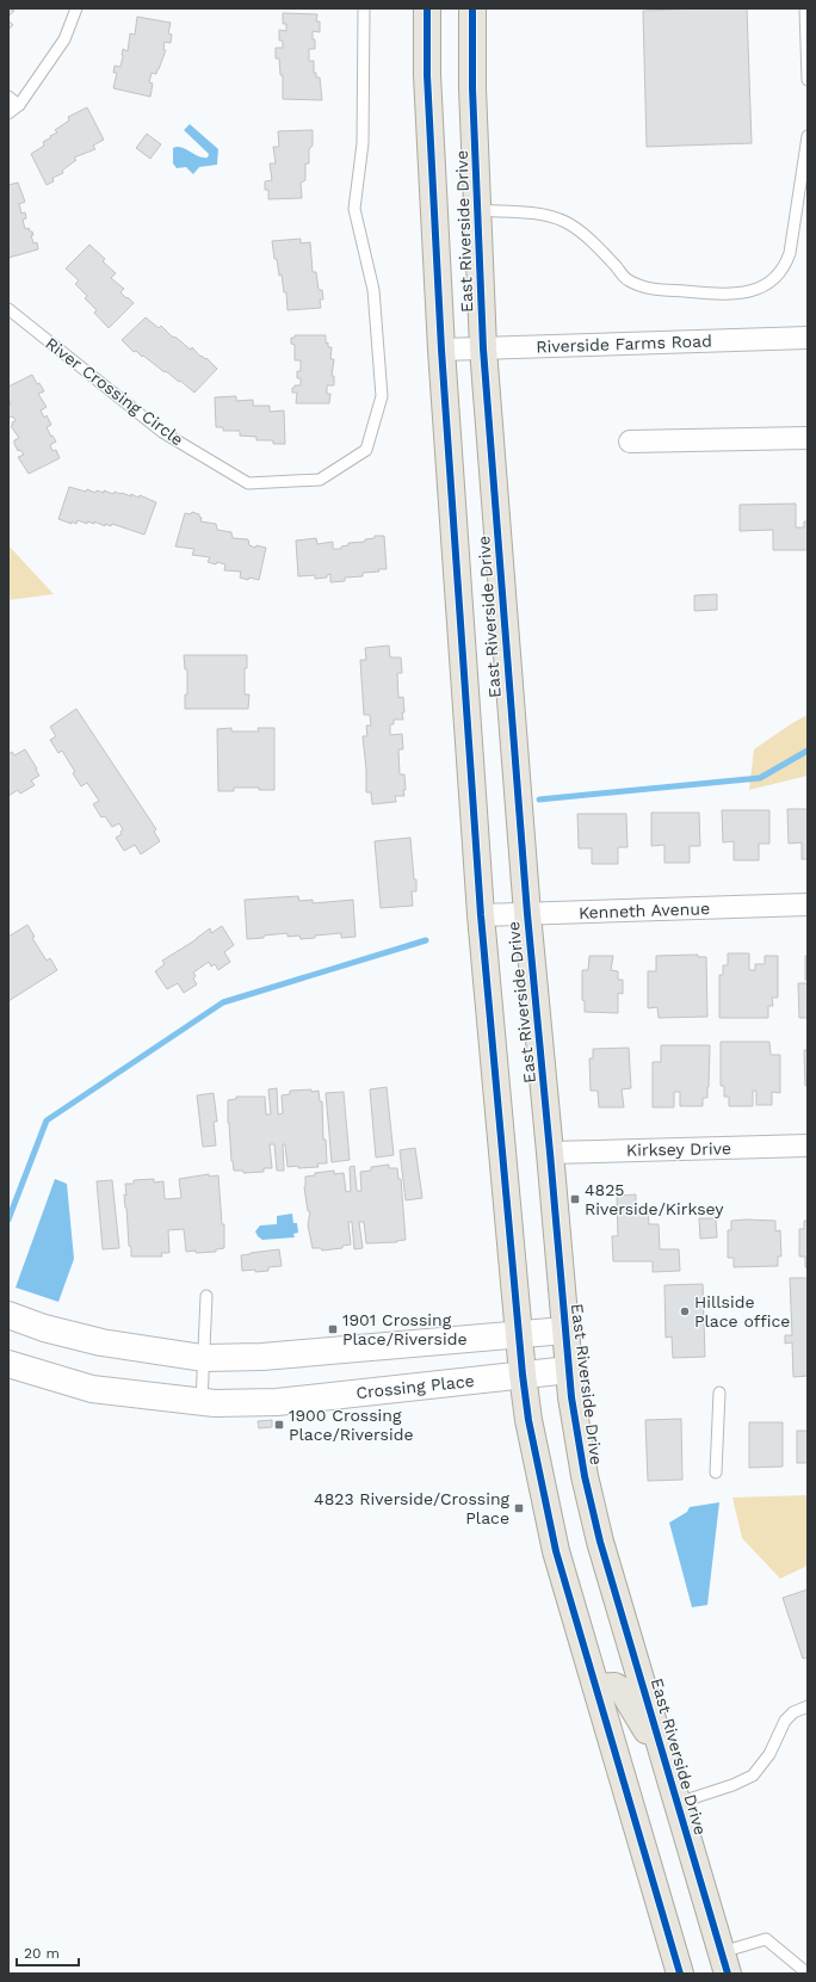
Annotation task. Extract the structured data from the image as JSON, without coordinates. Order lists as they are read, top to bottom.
{
  "streets": {
    "main road": ["East Riverside Drive"],
    "street": [
      "Riverside Farms Road",
      "Kenneth Avenue",
      "Kirksey Drive",
      "Crossing Place"
    ],
    "lane": ["River Crossing Circle"]
  },
  "crossings": [
    ["East Riverside Drive", "Riverside Farms Road"],
    ["East Riverside Drive", "Kenneth Avenue"],
    ["East Riverside Drive", "Kirksey Drive"],
    ["East Riverside Drive", "Crossing Place"]
  ],
  "places": {
    "transit": [
      "4825 Riverside/Kirksey",
      "1901 Crossing Place/Riverside",
      "1900 Crossing Place/Riverside",
      "4823 Riverside/Crossing Place"
    ],
    "other": ["Hillside Place office"]
  },
  "scale_bar": "20 m"
}
